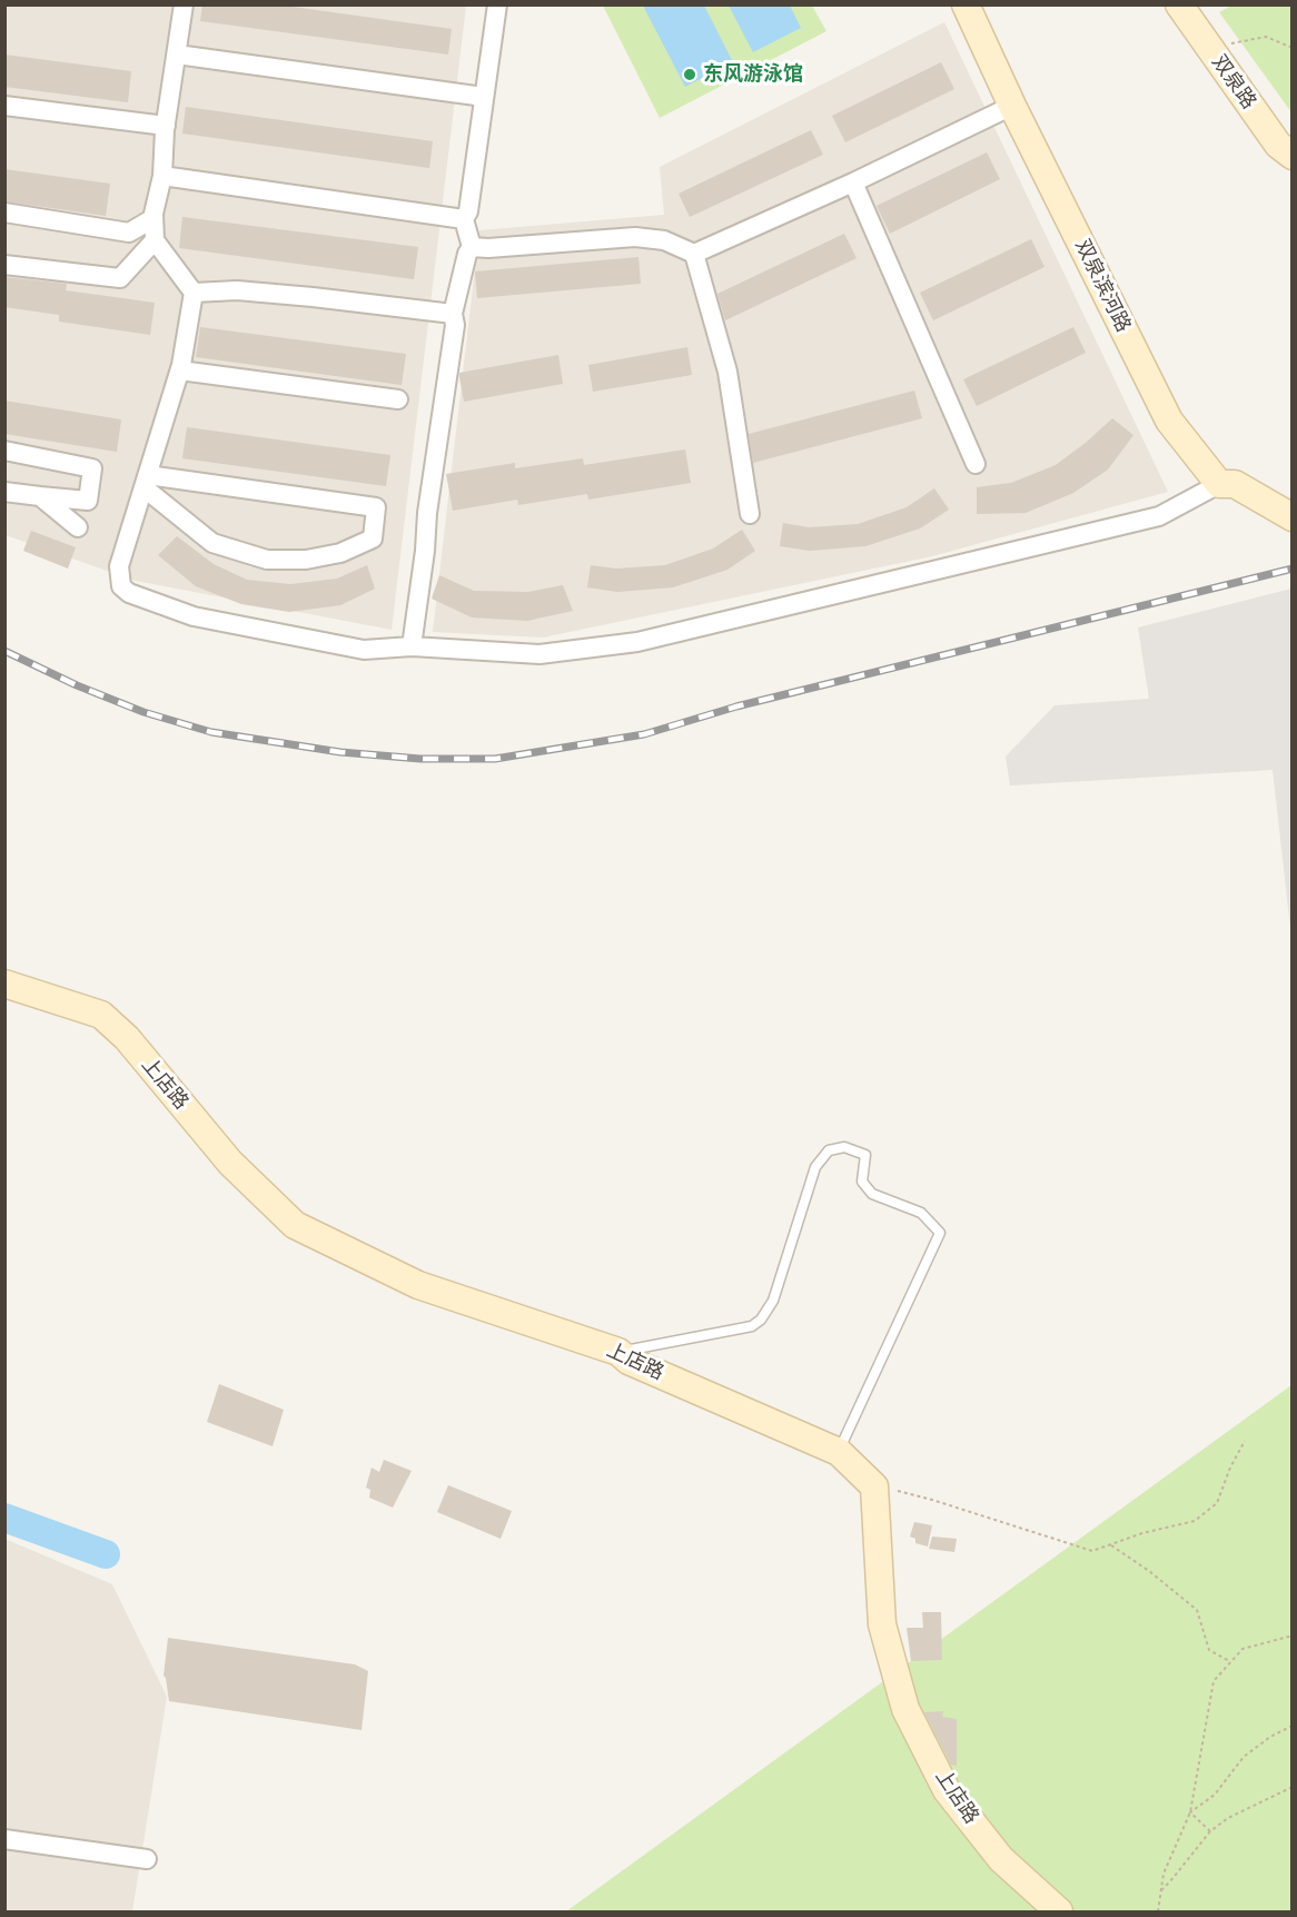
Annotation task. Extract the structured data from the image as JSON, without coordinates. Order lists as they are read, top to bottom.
{
  "streets": {
    "street": ["双泉路", "双泉滨河路", "上店路"]
  },
  "places": ["东风游泳馆"]
}
